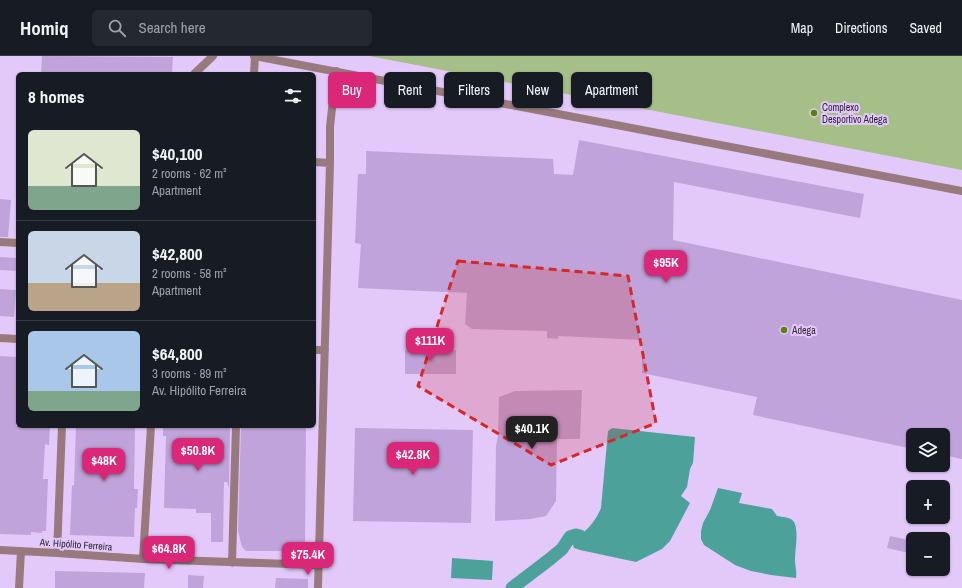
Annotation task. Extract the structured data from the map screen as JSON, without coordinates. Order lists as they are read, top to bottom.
{
  "streets": {
    "street": ["Av. Hipólito Ferreira"]
  },
  "places": ["Complexo Desportivo Adega", "Adega"],
  "page": {
    "header": "Homiq",
    "search": "Search here",
    "nav": ["Map", "Directions", "Saved"],
    "chip": [
      "Buy",
      "Rent",
      "Filters",
      "New",
      "Apartment"
    ],
    "heading": "8 homes",
    "list": [
      {
        "name": "$40,100",
        "note": "2 rooms · 62 m² · Apartment"
      },
      {
        "name": "$42,800",
        "note": "2 rooms · 58 m² · Apartment"
      },
      {
        "name": "$64,800",
        "note": "3 rooms · 89 m² · Av. Hipólito Ferreira"
      }
    ],
    "price": [
      "$95K",
      "$111K",
      "$40.1K",
      "$50.8K",
      "$42.8K",
      "$48K",
      "$64.8K",
      "$75.4K"
    ],
    "map_buttons": ["+", "−"]
  }
}
